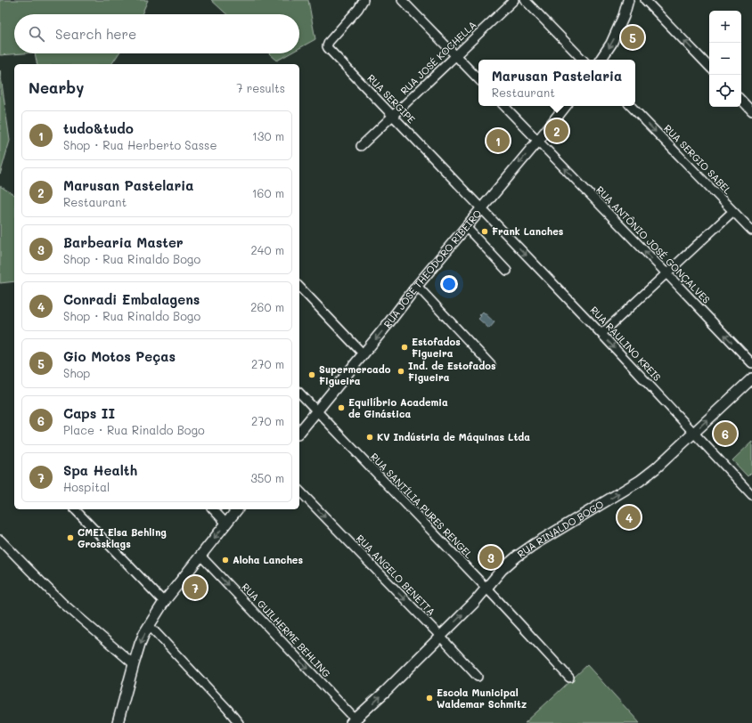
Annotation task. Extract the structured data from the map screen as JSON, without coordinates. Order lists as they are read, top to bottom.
{
  "streets": {
    "main road": ["RUA JOSÉ THEODORO RIBEIRO", "RUA RINALDO BOGO"],
    "street": [
      "RUA JOSÉ KOCHELLA",
      "RUA SERGIPE",
      "RUA SERGIO SABEL",
      "RUA ANTÔNIO JOSÉ GONÇALVES",
      "RUA RAULINO KREIS",
      "RUA SANTÍLIA PURES RENGEL",
      "RUA ANGELO BENETTA",
      "RUA GUILHERME BEHLING"
    ]
  },
  "crossings": [
    ["RUA JOSÉ KOCHELLA", "RUA SERGIPE"],
    ["RUA SERGIPE", "RUA JOSÉ THEODORO RIBEIRO"],
    ["RUA SERGIPE", "RUA RAULINO KREIS"],
    ["RUA ANTÔNIO JOSÉ GONÇALVES", "RUA JOSÉ THEODORO RIBEIRO"],
    ["RUA JOSÉ THEODORO RIBEIRO", "RUA RAULINO KREIS"],
    ["RUA JOSÉ THEODORO RIBEIRO", "RUA SANTÍLIA PURES RENGEL"],
    ["RUA RAULINO KREIS", "RUA RINALDO BOGO"],
    ["RUA SANTÍLIA PURES RENGEL", "RUA RINALDO BOGO"],
    ["RUA RINALDO BOGO", "RUA ANGELO BENETTA"],
    ["RUA RINALDO BOGO", "RUA GUILHERME BEHLING"]
  ],
  "one_way": [
    "RUA SERGIO SABEL",
    "RUA ANTÔNIO JOSÉ GONÇALVES",
    "RUA JOSÉ THEODORO RIBEIRO",
    "RUA RAULINO KREIS",
    "RUA RINALDO BOGO",
    "RUA ANGELO BENETTA",
    "RUA GUILHERME BEHLING"
  ],
  "places": [
    "Frank Lanches",
    "Estofados Figueira",
    "Ind. de Estofados Figueira",
    "Supermercado Figueira",
    "Equilíbrio Academia de Ginástica",
    "KV Indústria de Máquinas Ltda",
    "CMEI Elsa Behling Grossklags",
    "Aloha Lanches",
    "Escola Municipal Waldemar Schmitz"
  ],
  "page": {
    "map_buttons": ["+", "−"],
    "search": "Search here",
    "pins": [
      "5",
      "2",
      "1",
      "6",
      "4",
      "3",
      "7"
    ],
    "popup": ["Marusan Pastelaria", "Restaurant"],
    "heading": ["Nearby", "7 results"],
    "list": [
      {
        "mark": "1",
        "name": "tudo&tudo",
        "note": "Shop · Rua Herberto Sasse",
        "value": "130 m"
      },
      {
        "mark": "2",
        "name": "Marusan Pastelaria",
        "note": "Restaurant",
        "value": "160 m"
      },
      {
        "mark": "3",
        "name": "Barbearia Master",
        "note": "Shop · Rua Rinaldo Bogo",
        "value": "240 m"
      },
      {
        "mark": "4",
        "name": "Conradi Embalagens",
        "note": "Shop · Rua Rinaldo Bogo",
        "value": "260 m"
      },
      {
        "mark": "5",
        "name": "Gio Motos Peças",
        "note": "Shop",
        "value": "270 m"
      },
      {
        "mark": "6",
        "name": "Caps II",
        "note": "Place · Rua Rinaldo Bogo",
        "value": "270 m"
      },
      {
        "mark": "7",
        "name": "Spa Health",
        "note": "Hospital",
        "value": "350 m"
      }
    ]
  }
}
